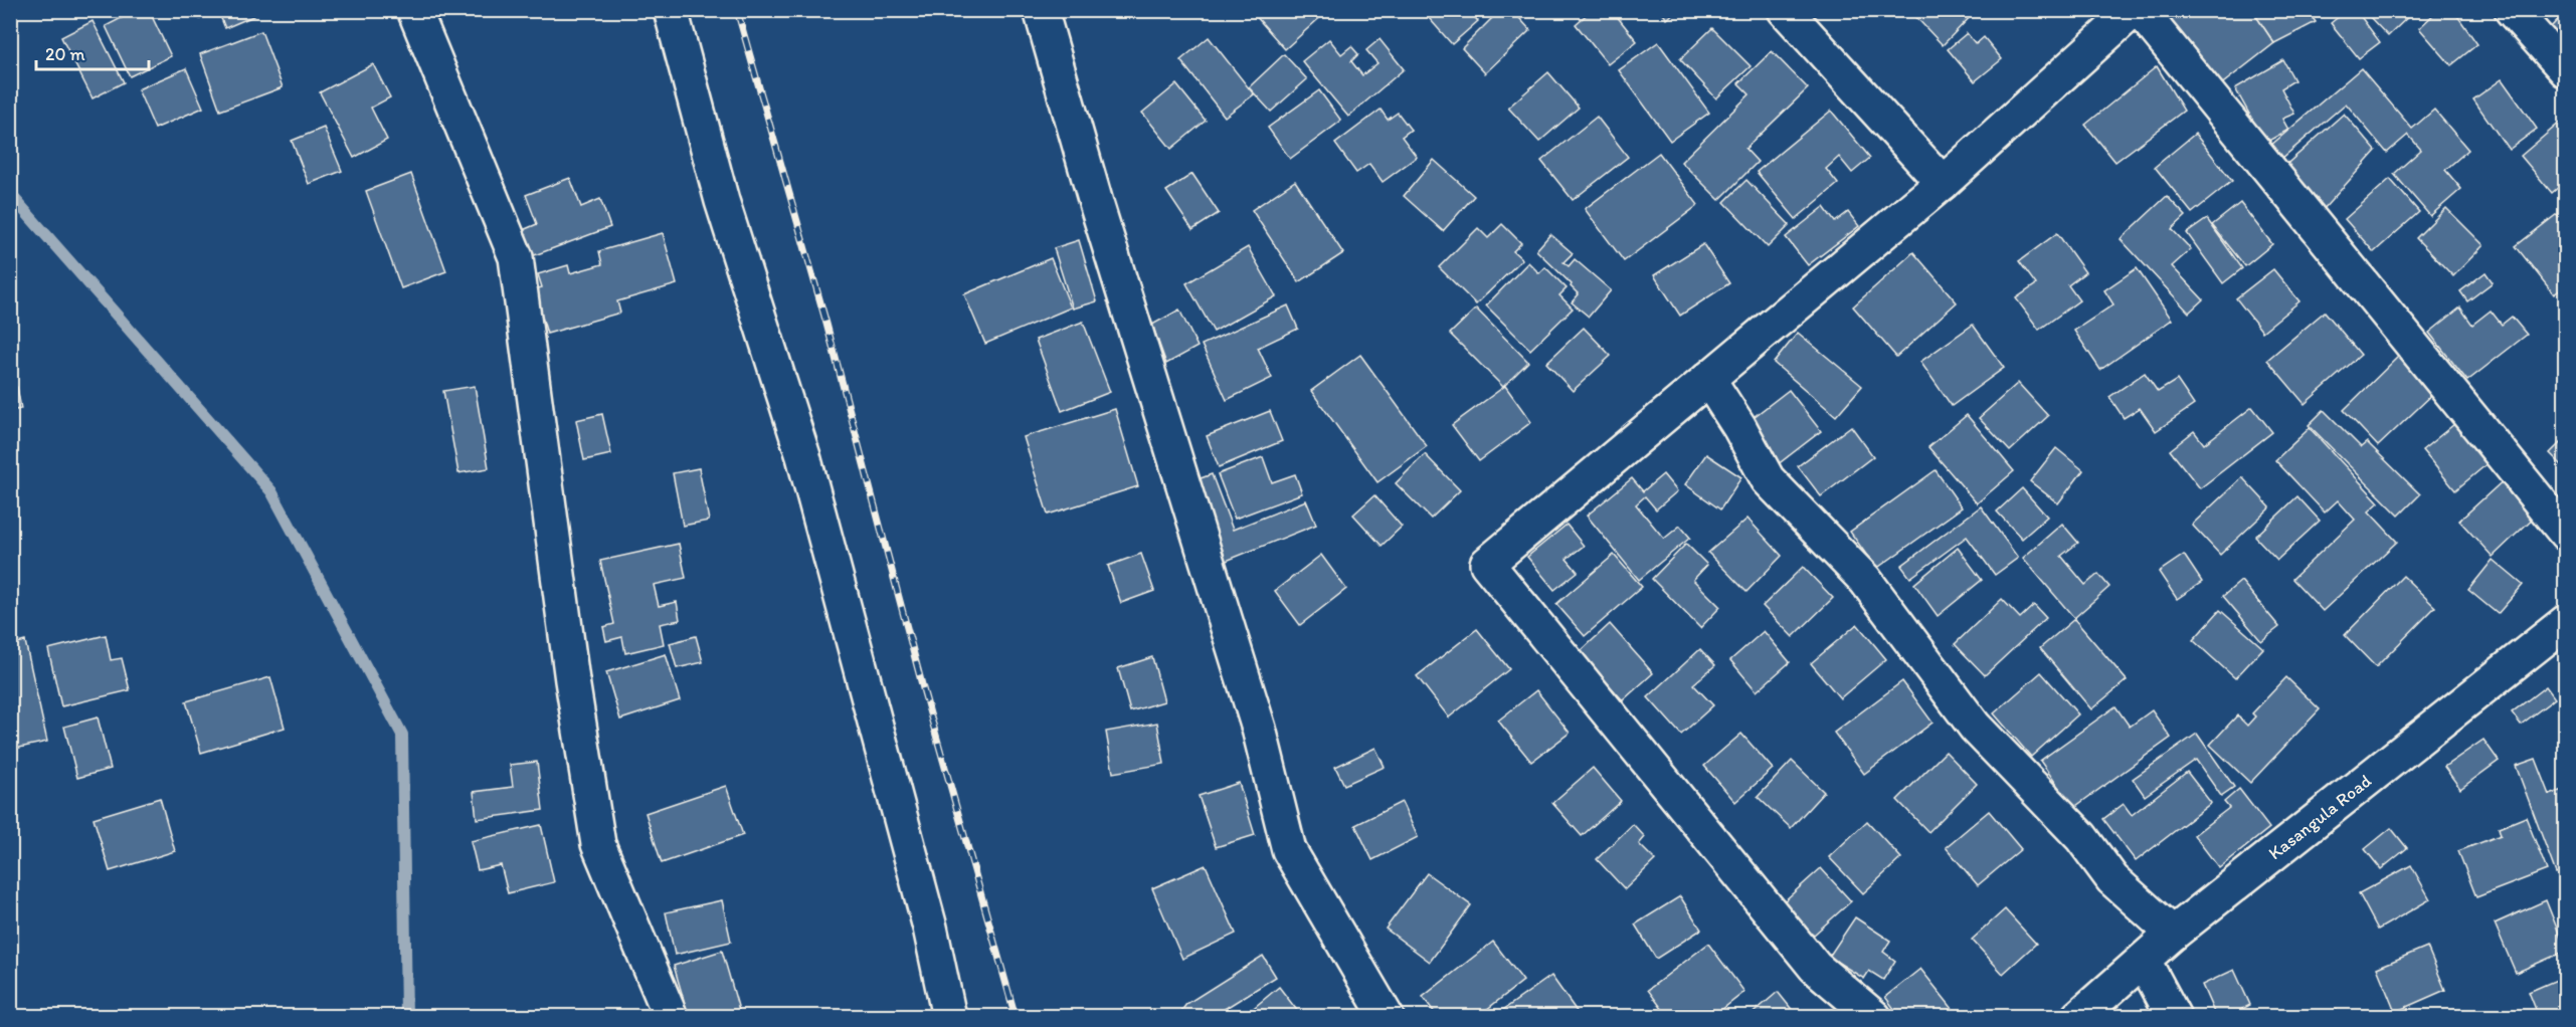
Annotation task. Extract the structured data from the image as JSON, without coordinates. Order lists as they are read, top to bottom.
{
  "streets": {
    "street": ["Kasangula Road"]
  },
  "scale_bar": "20 m"
}
